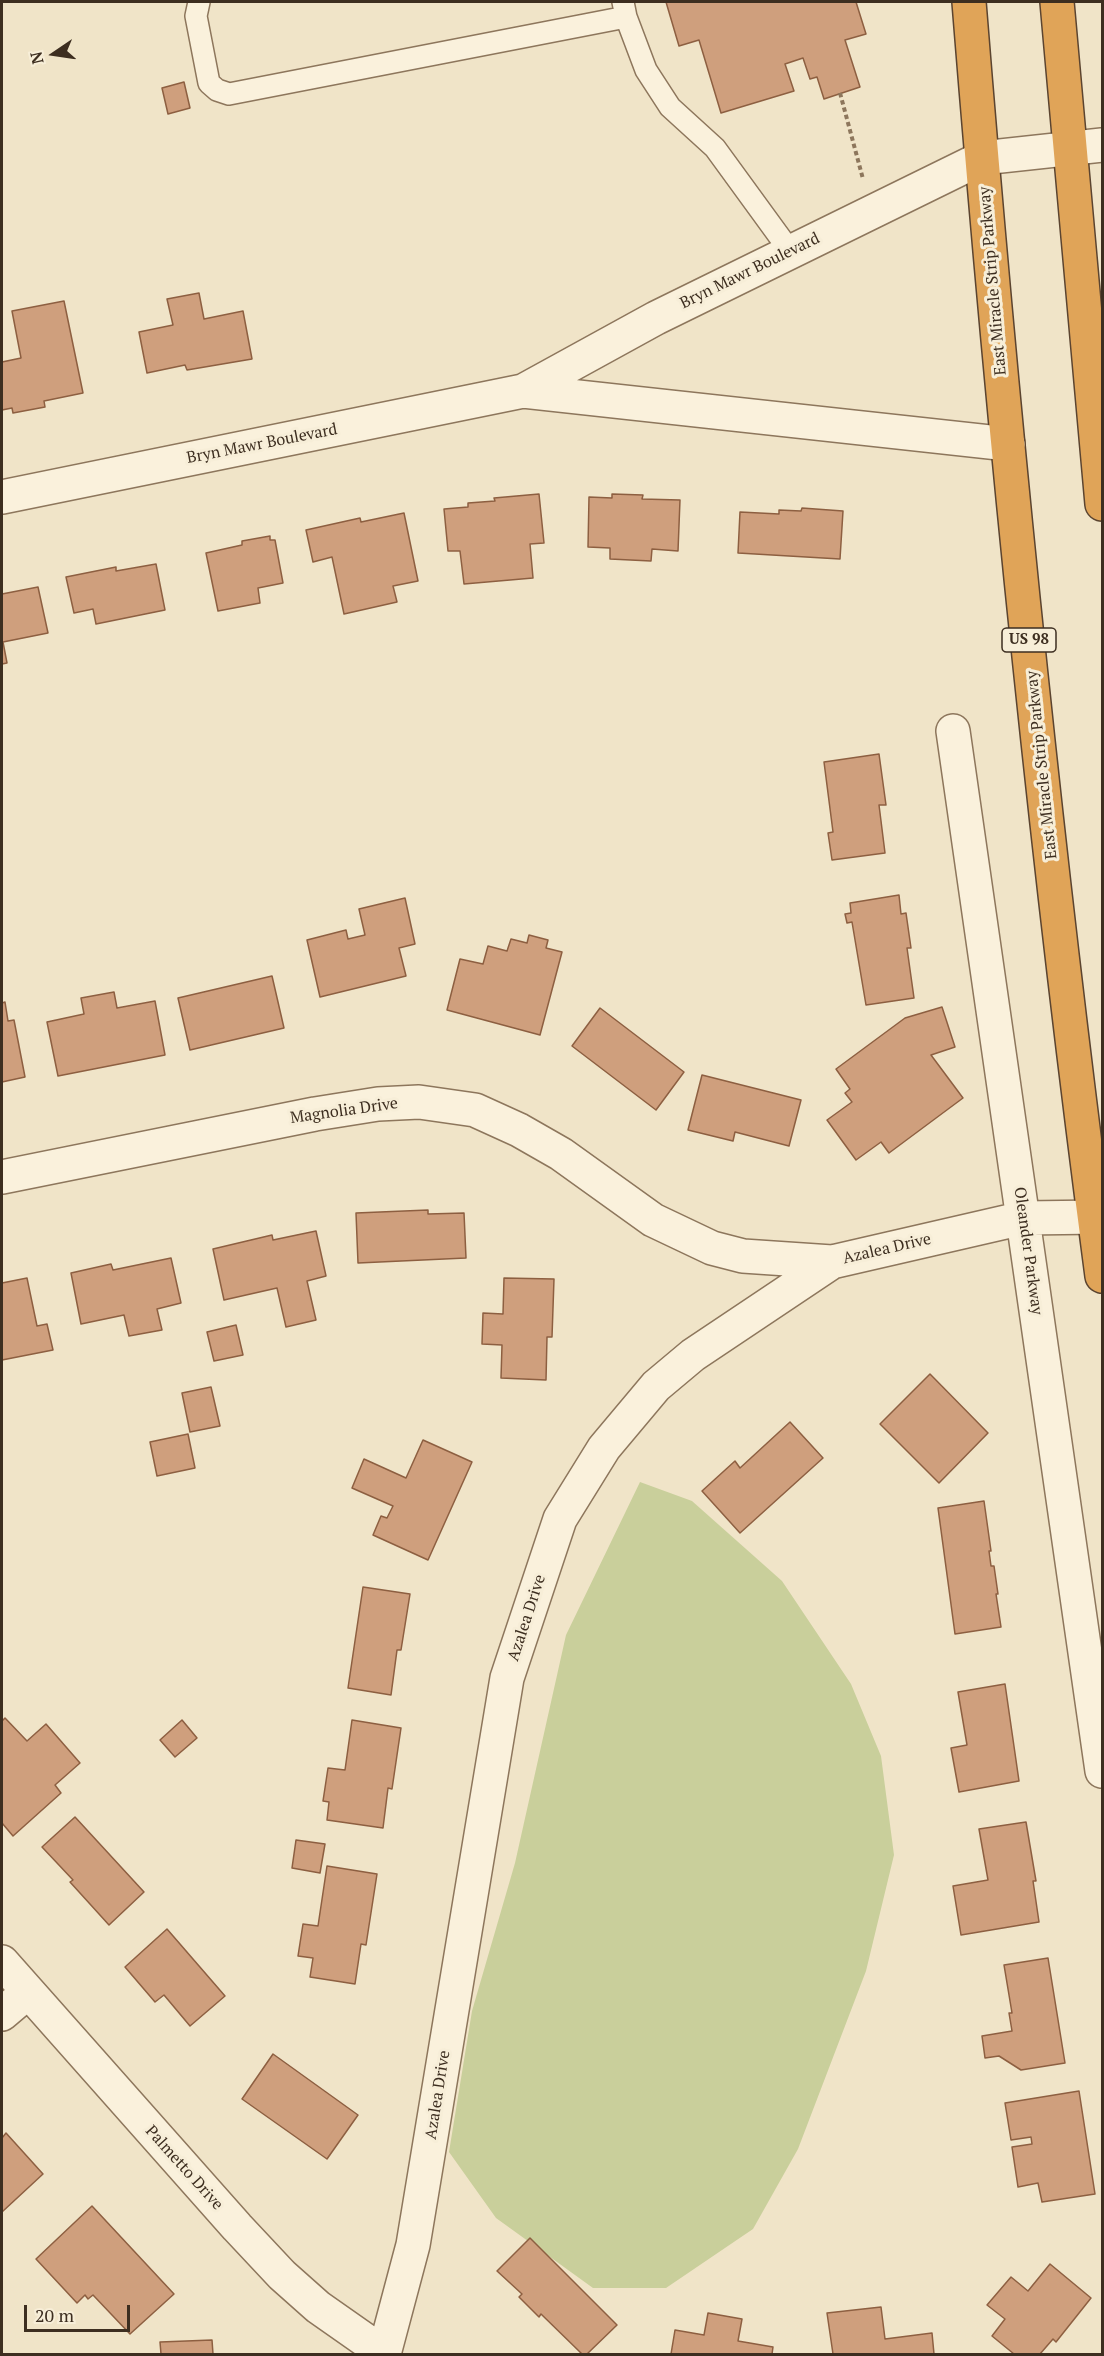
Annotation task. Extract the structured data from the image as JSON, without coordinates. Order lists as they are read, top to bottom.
{
  "streets": {
    "highway": ["East Miracle Strip Parkway", "US 98"],
    "street": [
      "Bryn Mawr Boulevard",
      "Magnolia Drive",
      "Azalea Drive",
      "Oleander Parkway",
      "Palmetto Drive"
    ]
  },
  "crossings": [
    ["Bryn Mawr Boulevard", "East Miracle Strip Parkway"],
    ["East Miracle Strip Parkway", "Azalea Drive"],
    ["Magnolia Drive", "Azalea Drive"],
    ["Azalea Drive", "Oleander Parkway"],
    ["Azalea Drive", "Palmetto Drive"]
  ],
  "scale_bar": "20 m",
  "north": "left"
}
